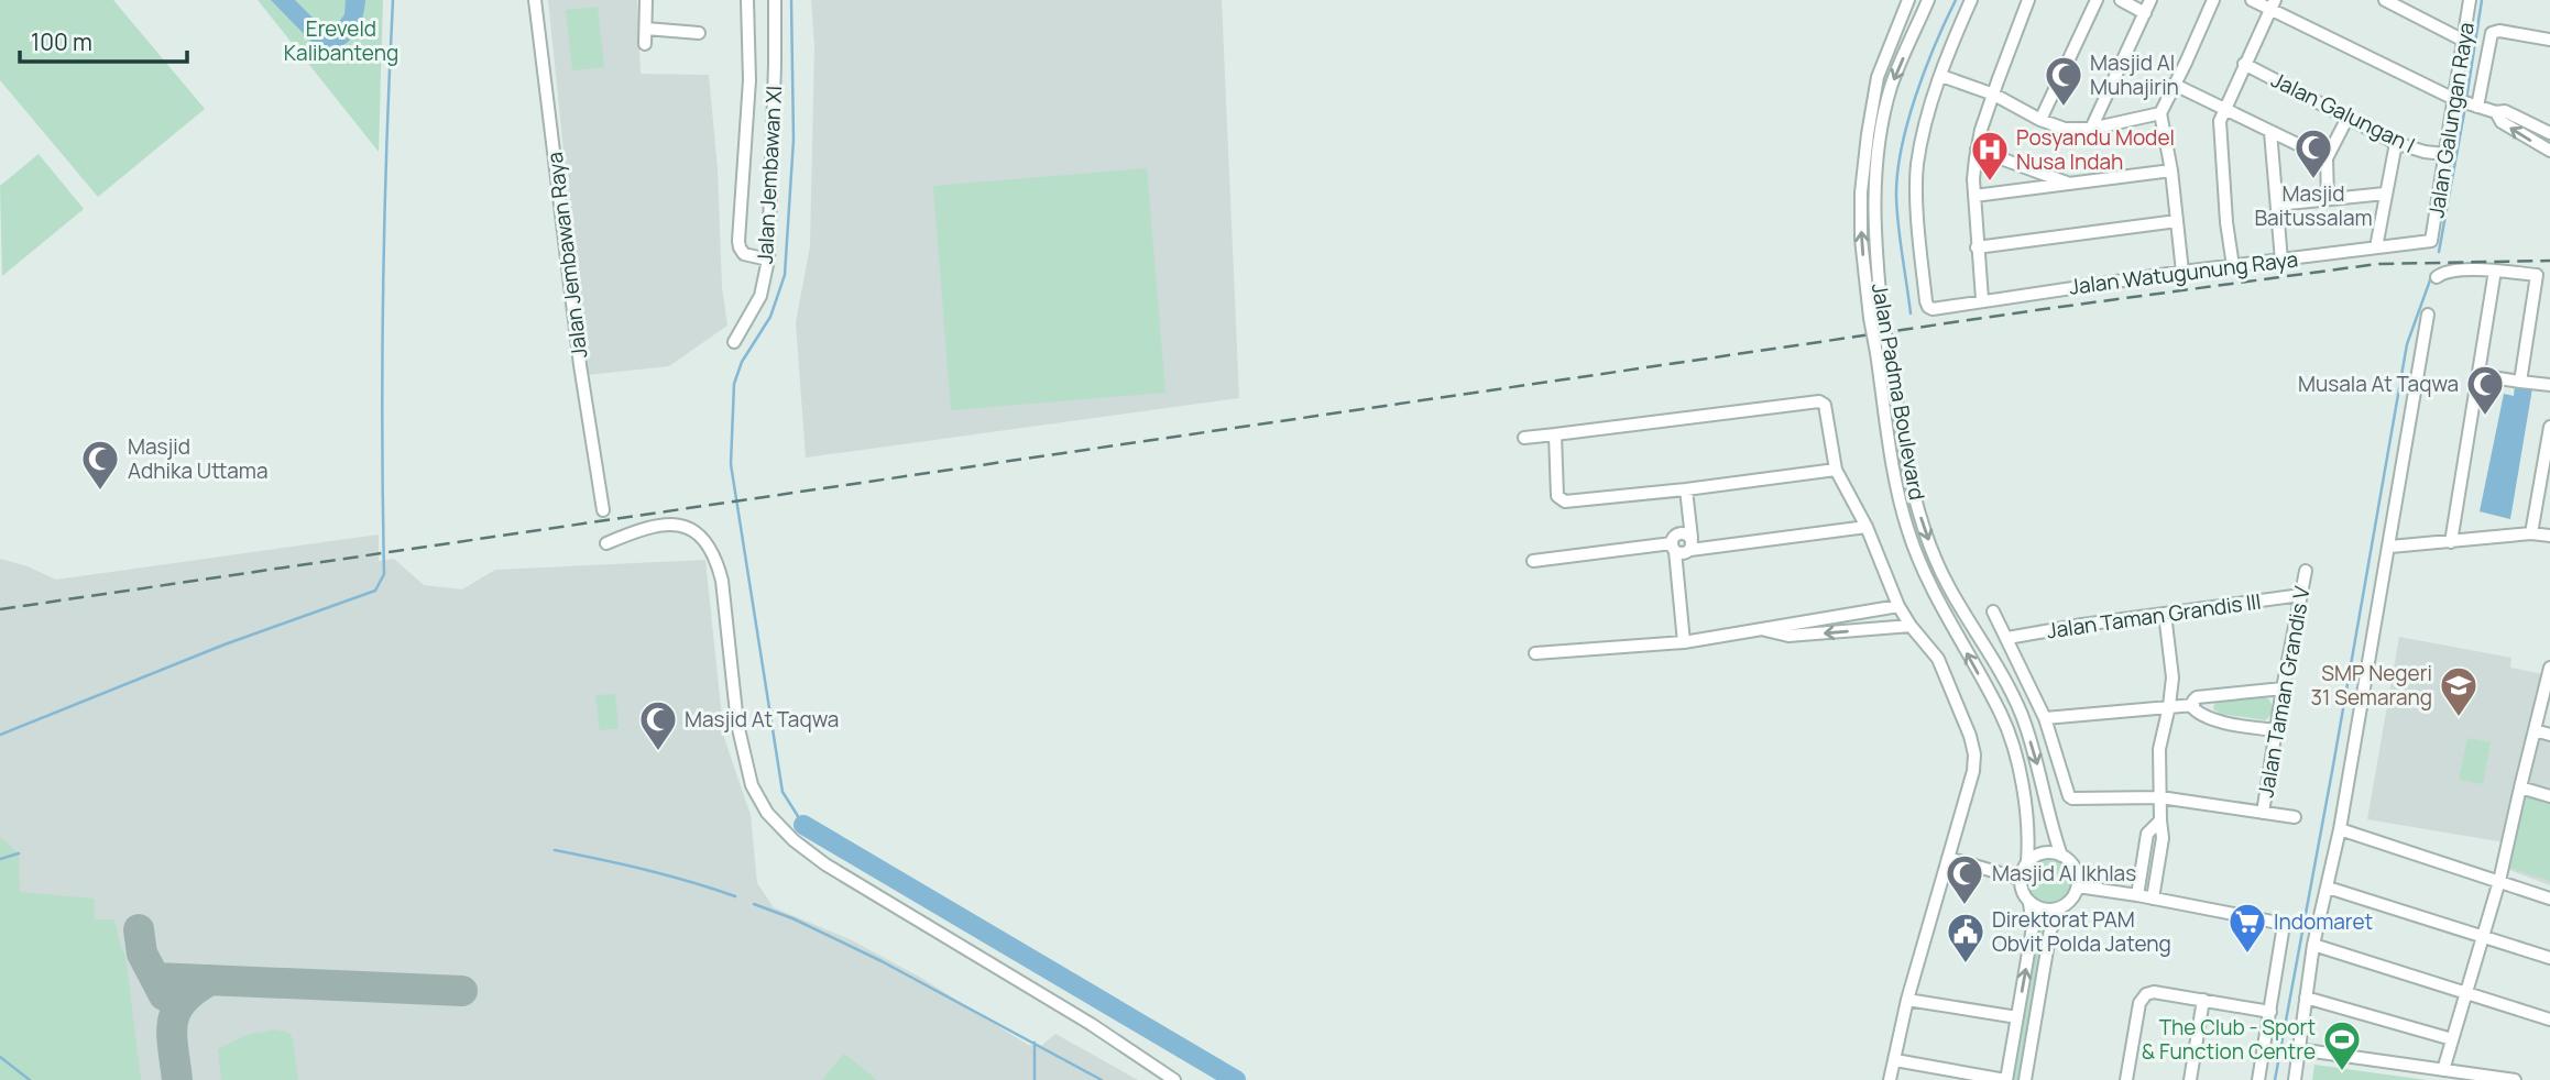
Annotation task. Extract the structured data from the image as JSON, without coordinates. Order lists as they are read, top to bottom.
{
  "streets": {
    "street": [
      "Jalan Galungan I",
      "Jalan Galungan Raya",
      "Jalan Jembawan XI",
      "Jalan Jembawan Raya",
      "Jalan Watugunung Raya",
      "Jalan Padma Boulevard",
      "Jalan Taman Grandis III",
      "Jalan Taman Grandis V"
    ]
  },
  "crossings": [
    ["Jalan Galungan I", "Jalan Galungan Raya"],
    ["Jalan Galungan Raya", "Jalan Watugunung Raya"],
    ["Jalan Taman Grandis III", "Jalan Taman Grandis V"]
  ],
  "parks": ["Ereveld Kalibanteng"],
  "places": {
    "mosque": [
      "Masjid Al Muhajirin",
      "Masjid Baitussalam",
      "Musala At Taqwa",
      "Masjid Adhika Uttama",
      "Masjid At Taqwa",
      "Masjid Al Ikhlas"
    ],
    "hospital": ["Posyandu Model Nusa Indah"],
    "school or university": ["SMP Negeri 31 Semarang"],
    "supermarket": ["Indomaret"],
    "public building": ["Direktorat PAM Obvit Polda Jateng"],
    "sports": ["The Club - Sport & Function Centre"]
  },
  "scale_bar": "100 m"
}
